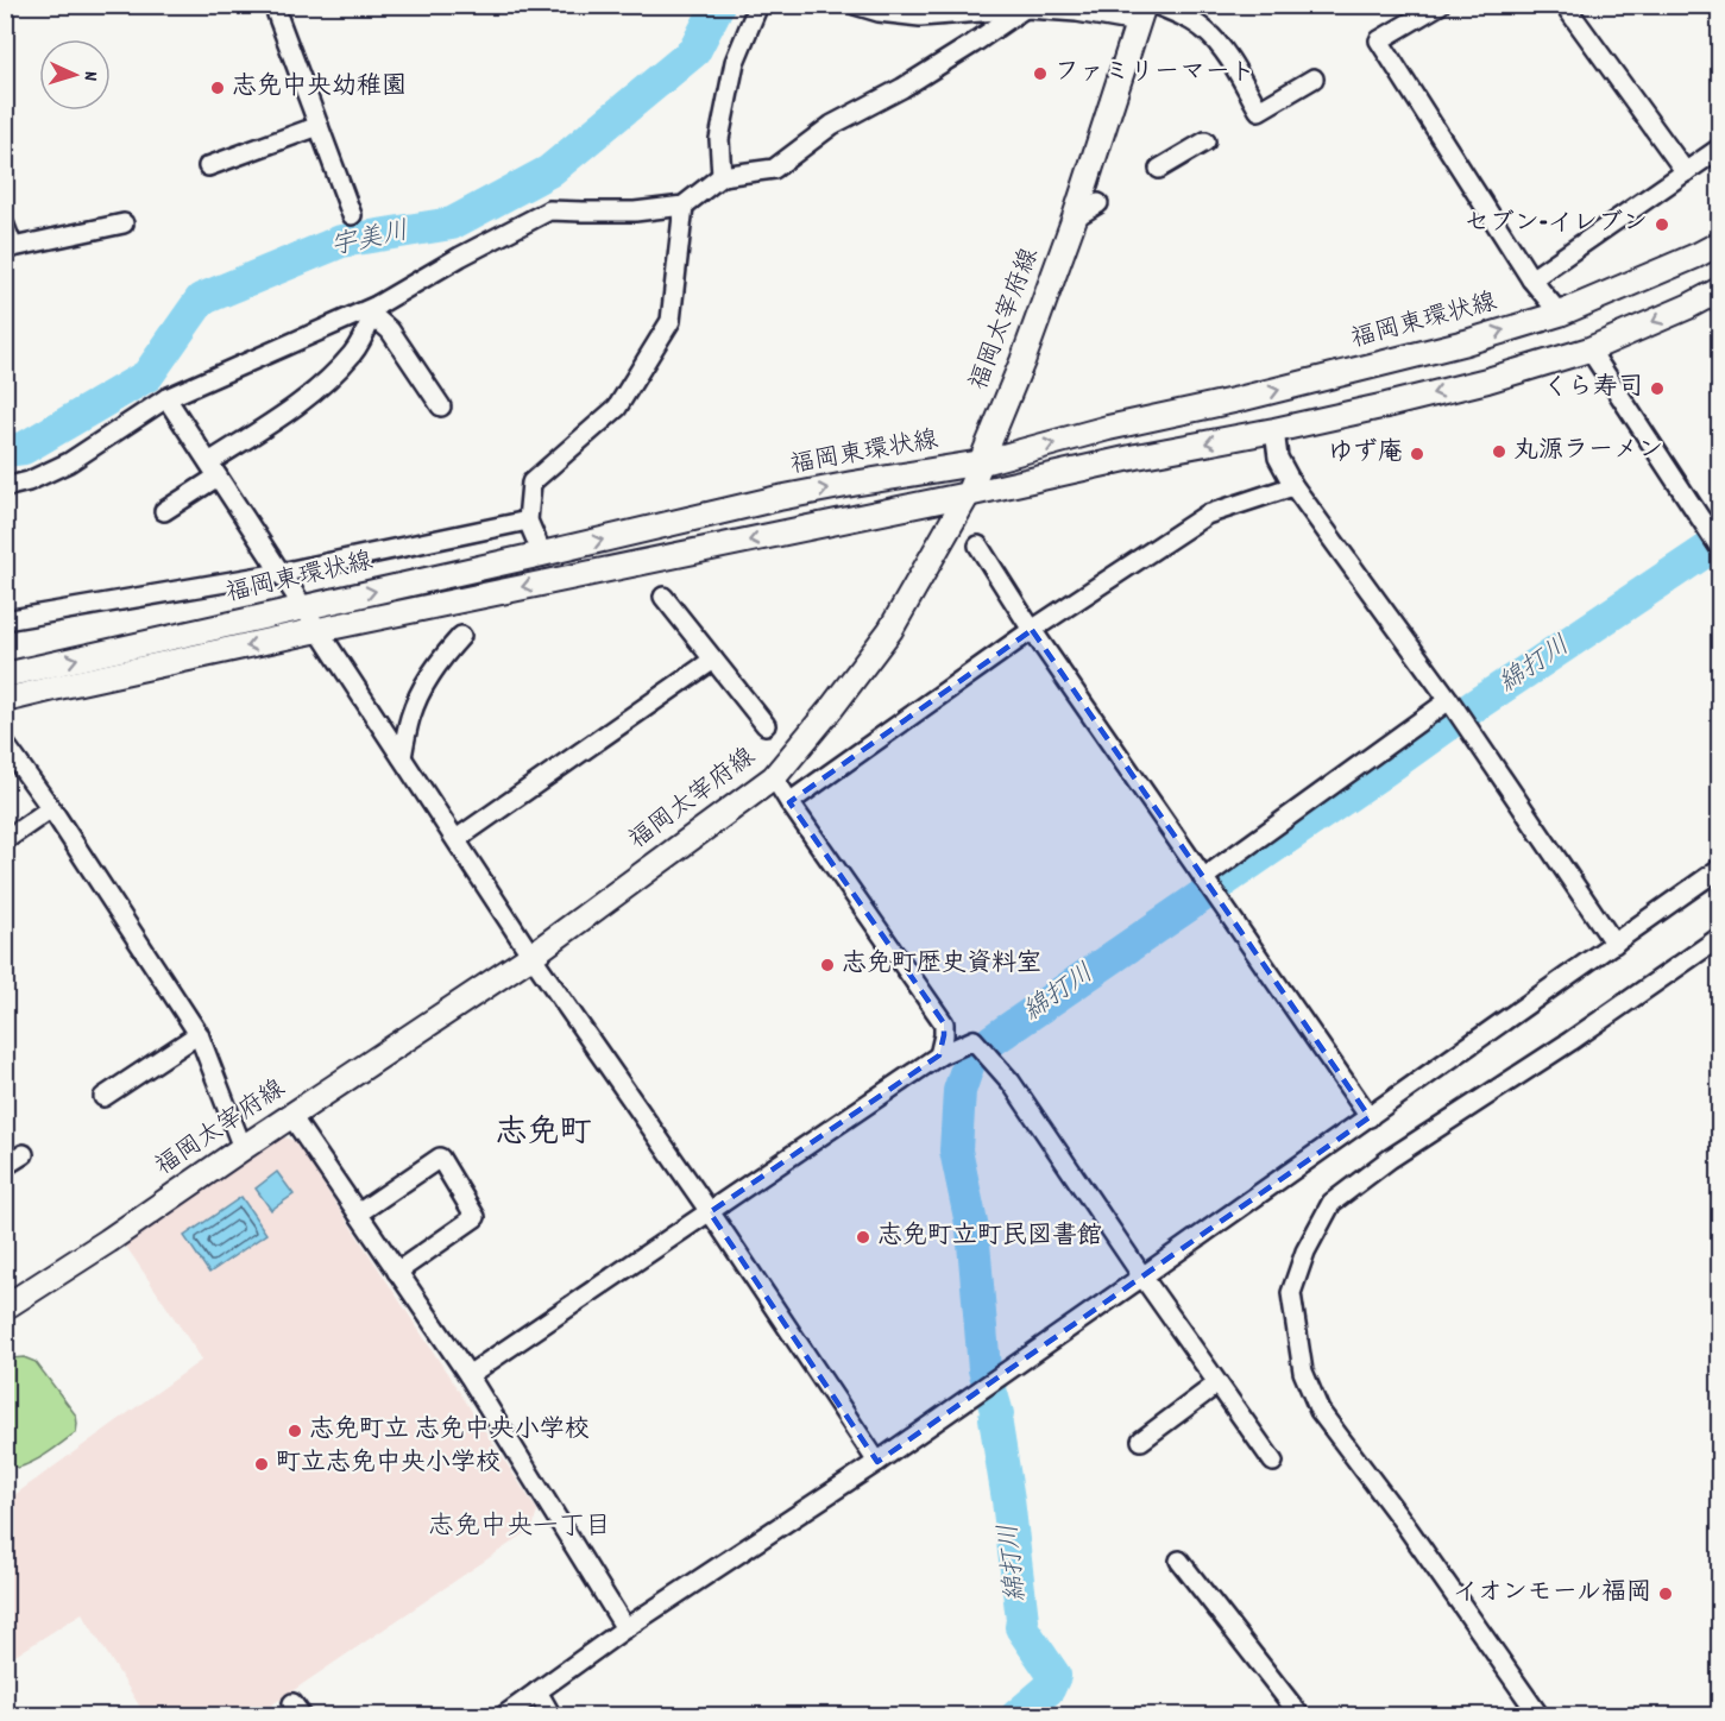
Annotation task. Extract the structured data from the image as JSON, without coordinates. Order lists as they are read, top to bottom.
{
  "streets": {
    "main road": ["福岡太宰府線", "福岡東環状線"]
  },
  "crossings": [
    ["福岡太宰府線", "福岡東環状線"]
  ],
  "districts": ["志免町", "志免中央一丁目"],
  "water": ["宇美川", "綿打川"],
  "places": [
    "ファミリーマート",
    "志免中央幼稚園",
    "セブン-イレブン",
    "くら寿司",
    "丸源ラーメン",
    "ゆず庵",
    "志免町歴史資料室",
    "志免町立町民図書館",
    "志免町立 志免中央小学校",
    "町立志免中央小学校",
    "イオンモール福岡"
  ],
  "north": "right"
}
